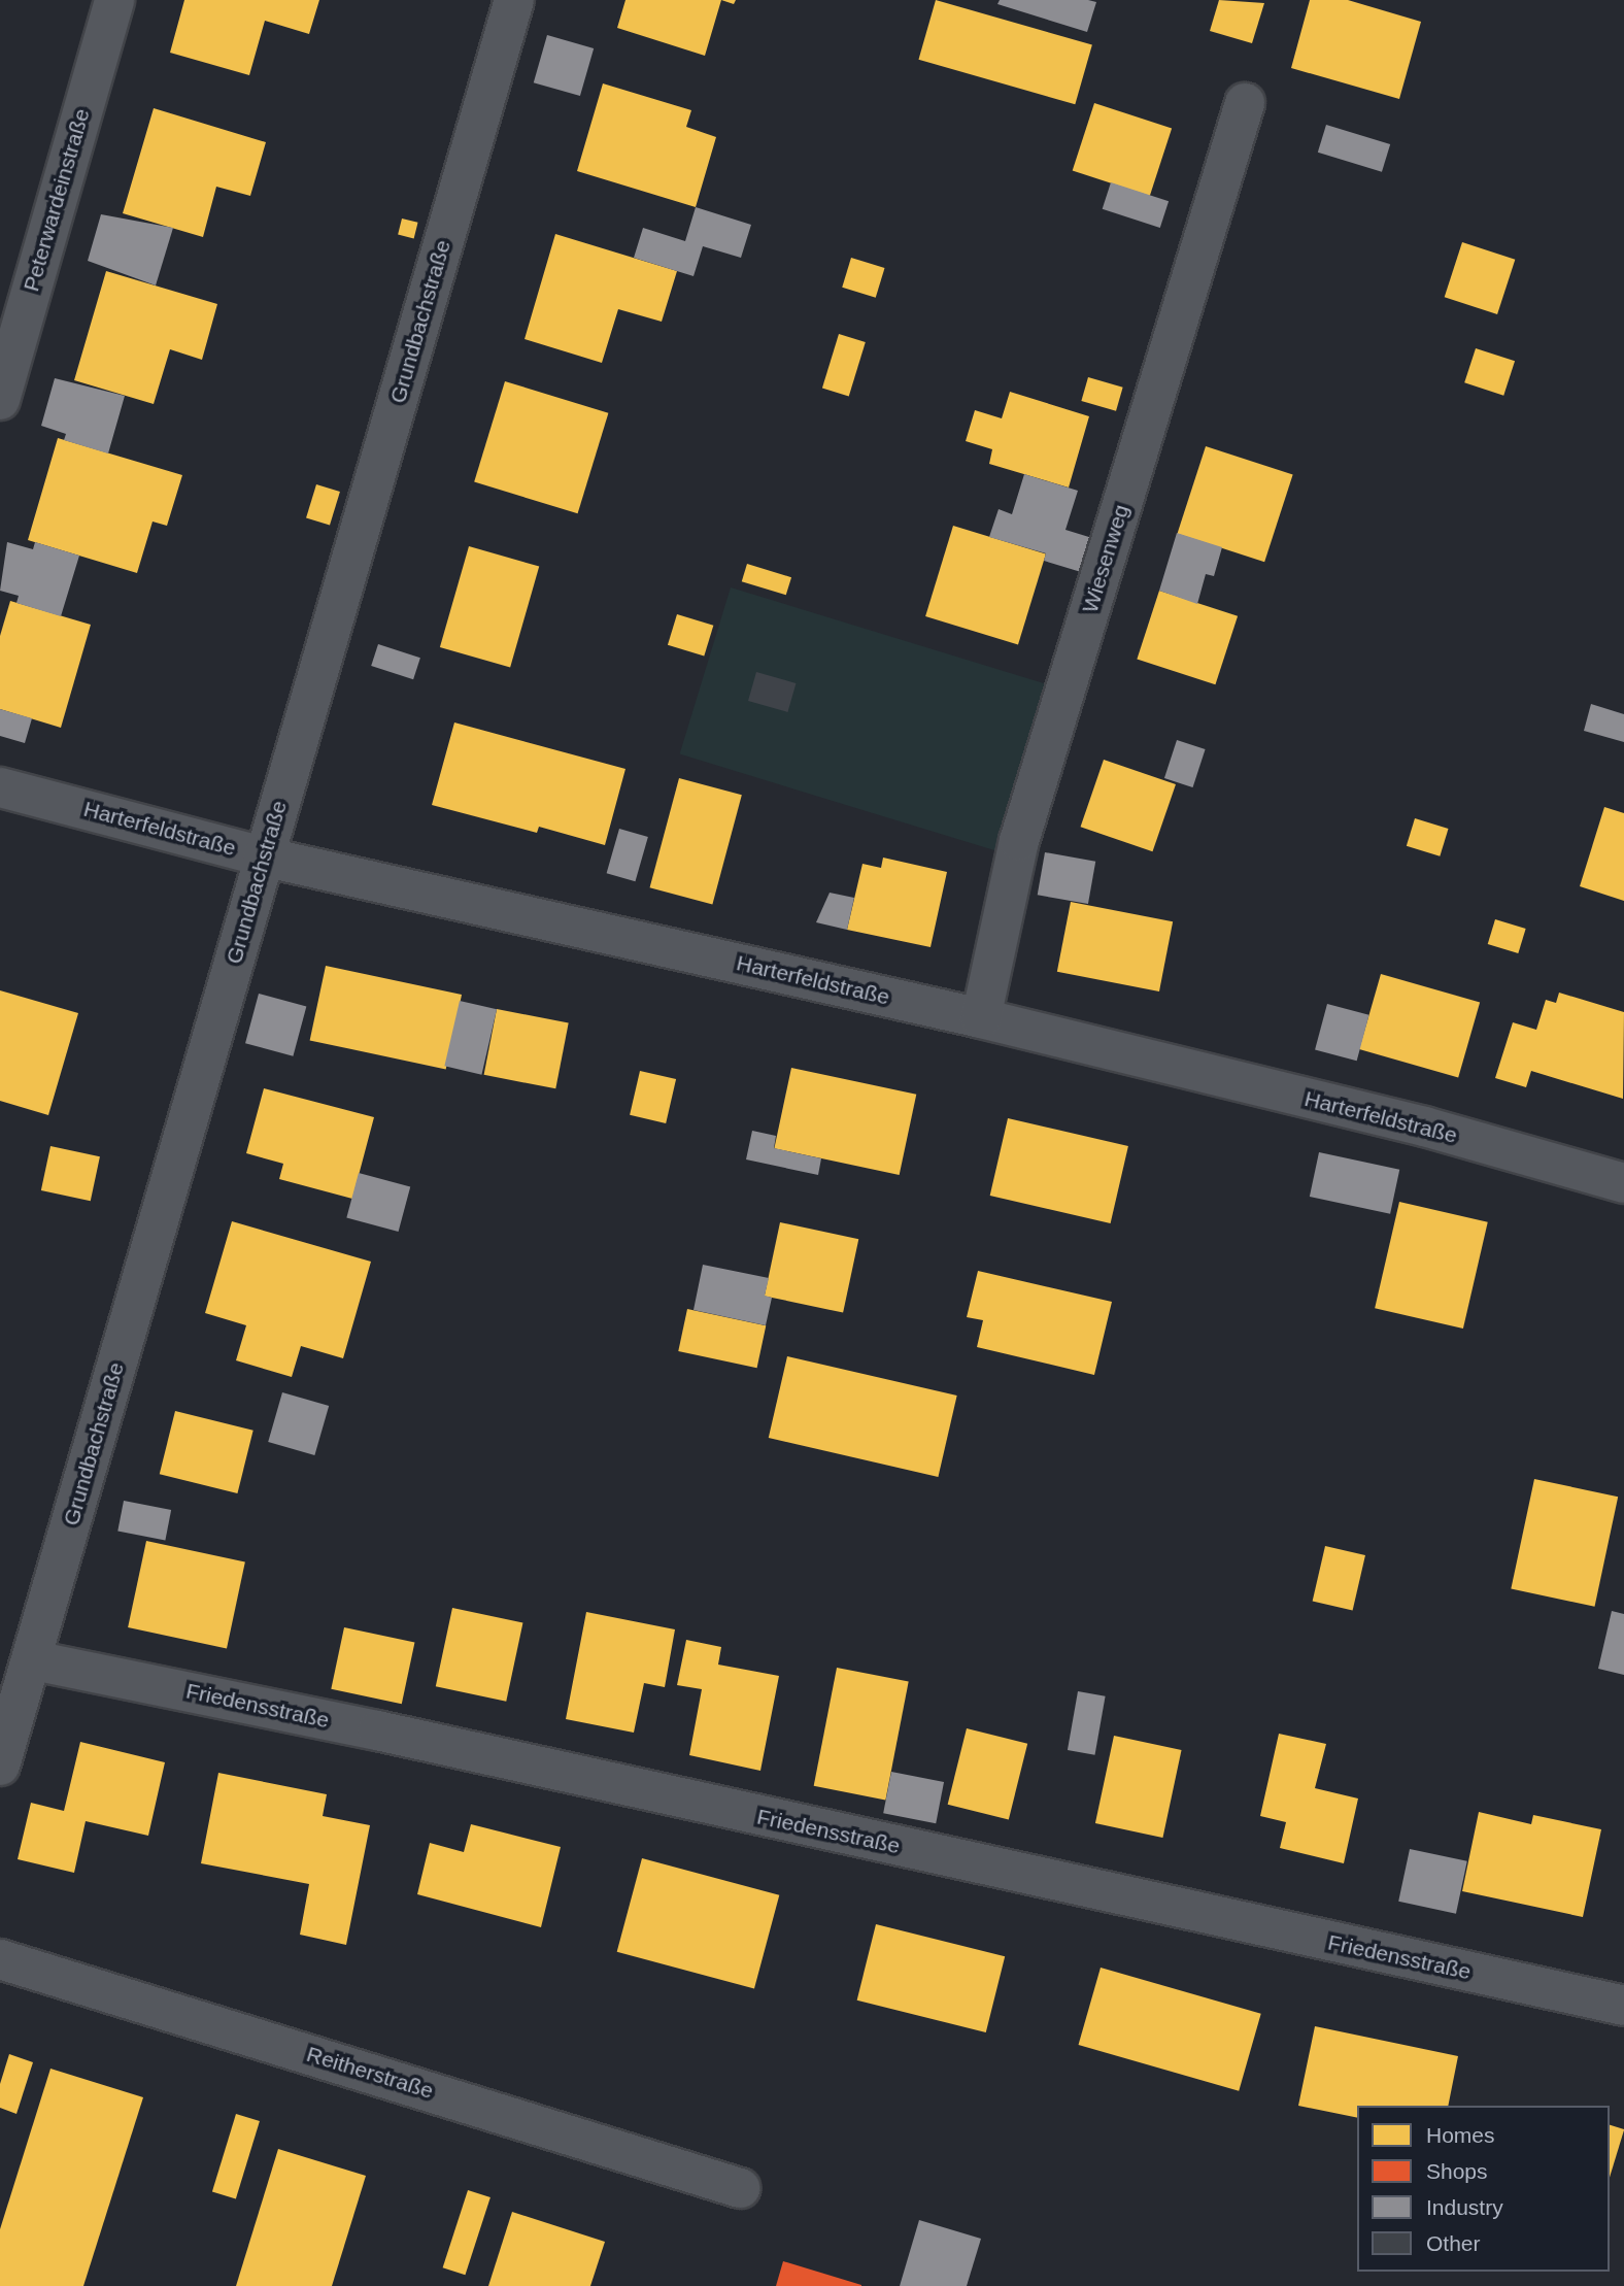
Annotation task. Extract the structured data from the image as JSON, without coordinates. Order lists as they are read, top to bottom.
{
  "streets": {
    "street": [
      "Peterwardeinstraße",
      "Grundbachstraße",
      "Wiesenweg",
      "Harterfeldstraße",
      "Friedensstraße",
      "Reitherstraße"
    ]
  },
  "crossings": [
    ["Grundbachstraße", "Harterfeldstraße"],
    ["Grundbachstraße", "Friedensstraße"],
    ["Wiesenweg", "Harterfeldstraße"]
  ],
  "legend": [
    "Homes",
    "Shops",
    "Industry",
    "Other"
  ]
}
